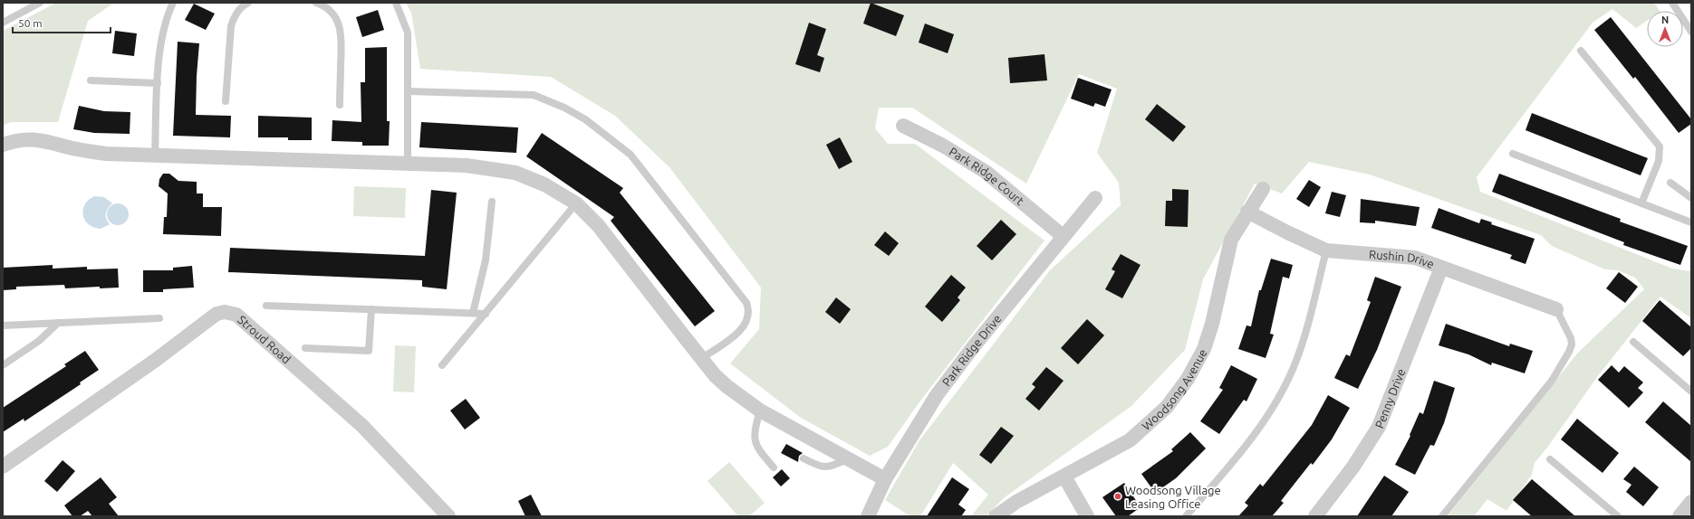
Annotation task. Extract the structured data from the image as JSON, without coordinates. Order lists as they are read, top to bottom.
{
  "streets": {
    "street": [
      "Park Ridge Court",
      "Rushin Drive",
      "Stroud Road",
      "Park Ridge Drive",
      "Woodsong Avenue",
      "Penny Drive"
    ]
  },
  "crossings": [
    ["Park Ridge Court", "Park Ridge Drive"],
    ["Rushin Drive", "Woodsong Avenue"],
    ["Rushin Drive", "Penny Drive"]
  ],
  "places": ["Woodsong Village Leasing Office"],
  "scale_bar": "50 m",
  "north": "top"
}
